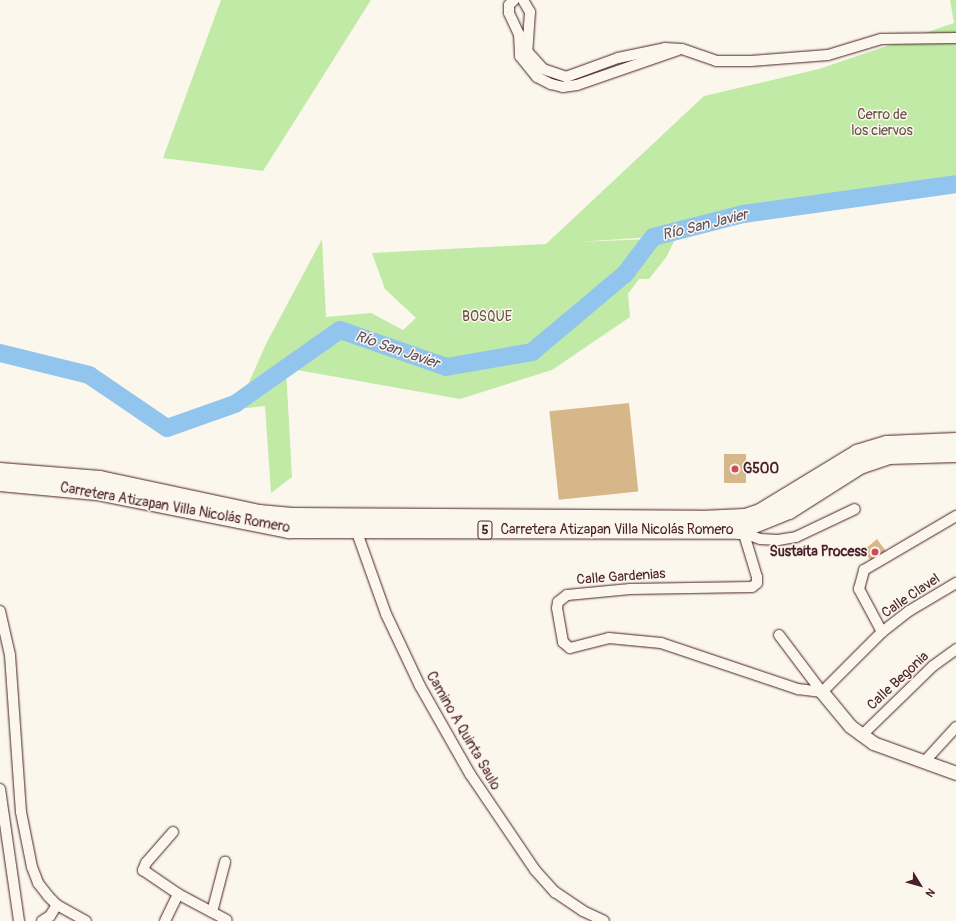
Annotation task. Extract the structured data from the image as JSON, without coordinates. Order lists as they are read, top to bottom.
{
  "streets": {
    "main road": ["Carretera Atizapan Villa Nicolás Romero", "5"],
    "street": [
      "Calle Gardenias",
      "Calle Clavel",
      "Calle Begonia",
      "Camino A Quinta Saulo"
    ]
  },
  "crossings": [
    ["Carretera Atizapan Villa Nicolás Romero", "Calle Gardenias"],
    ["Carretera Atizapan Villa Nicolás Romero", "Camino A Quinta Saulo"],
    ["Calle Gardenias", "Calle Clavel"]
  ],
  "water": ["Río San Javier"],
  "parks": ["Cerro de los ciervos", "BOSQUE"],
  "places": ["G500", "Sustaita Process"],
  "north": "bottom right"
}
